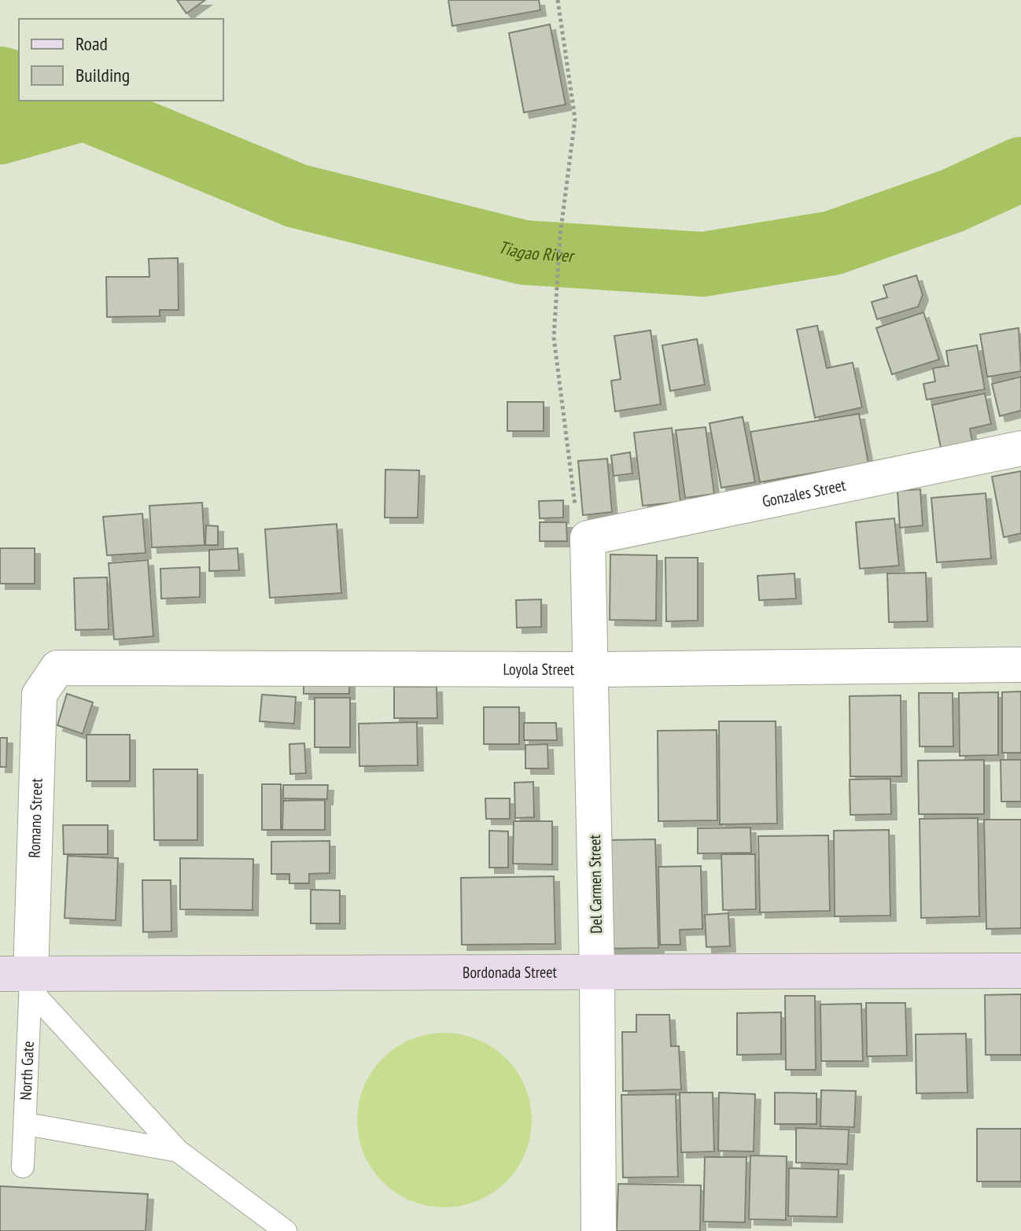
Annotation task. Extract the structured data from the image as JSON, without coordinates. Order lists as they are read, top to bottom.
{
  "streets": {
    "street": [
      "Gonzales Street",
      "Loyola Street",
      "Romano Street",
      "Del Carmen Street",
      "Bordonada Street"
    ],
    "lane": ["North Gate"]
  },
  "crossings": [
    ["Gonzales Street", "Del Carmen Street"],
    ["Loyola Street", "Romano Street"],
    ["Loyola Street", "Del Carmen Street"],
    ["Romano Street", "Bordonada Street"],
    ["Romano Street", "North Gate"],
    ["Del Carmen Street", "Bordonada Street"],
    ["Bordonada Street", "North Gate"]
  ],
  "water": ["Tiagao River"],
  "legend": ["Road", "Building"]
}
